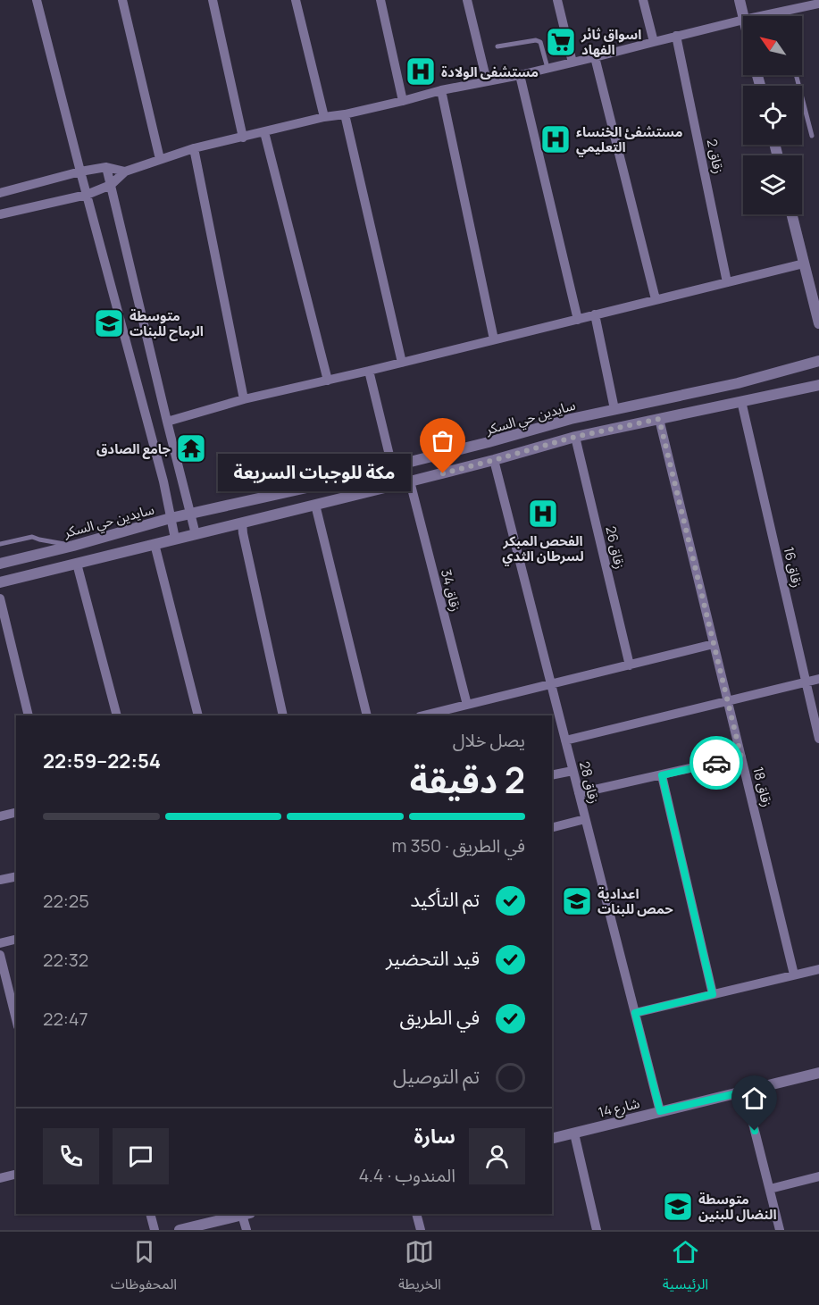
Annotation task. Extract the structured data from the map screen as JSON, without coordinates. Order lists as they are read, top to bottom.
{
  "streets": {
    "street": [
      "زقاق 2",
      "سايدين حي السكر",
      "زقاق 26",
      "زقاق 16",
      "زقاق 34",
      "زقاق 28",
      "زقاق 18",
      "شارع 14"
    ]
  },
  "crossings": [
    ["زقاق 28", "شارع 14"]
  ],
  "places": {
    "supermarket": ["اسواق ثائر الفهاد"],
    "hospital": ["مستشفى الولادة", "مستشفئ الخنساء التعليمي", "الفحص المبكر لسرطان الثدي"],
    "school or university": ["متوسطة الرماح للبنات", "اعدادية حمص للبنات", "متوسطة النضال للبنين"],
    "temple": ["جامع الصادق"],
    "other": ["مكة للوجبات السريعة"]
  },
  "north": "top left",
  "page": {
    "bubble": "مكة للوجبات السريعة",
    "heading": ["2 دقيقة", "يصل خلال", "22:54–22:59"],
    "panel": ["سارة", "المندوب · 4.4"],
    "bar": "في الطريق · 350 m",
    "list": [
      ["تم التأكيد", "22:25"],
      ["قيد التحضير", "22:32"],
      ["في الطريق", "22:47"],
      "تم التوصيل"
    ],
    "tabs": ["الرئيسية", "الخريطة", "المحفوظات"]
  }
}
